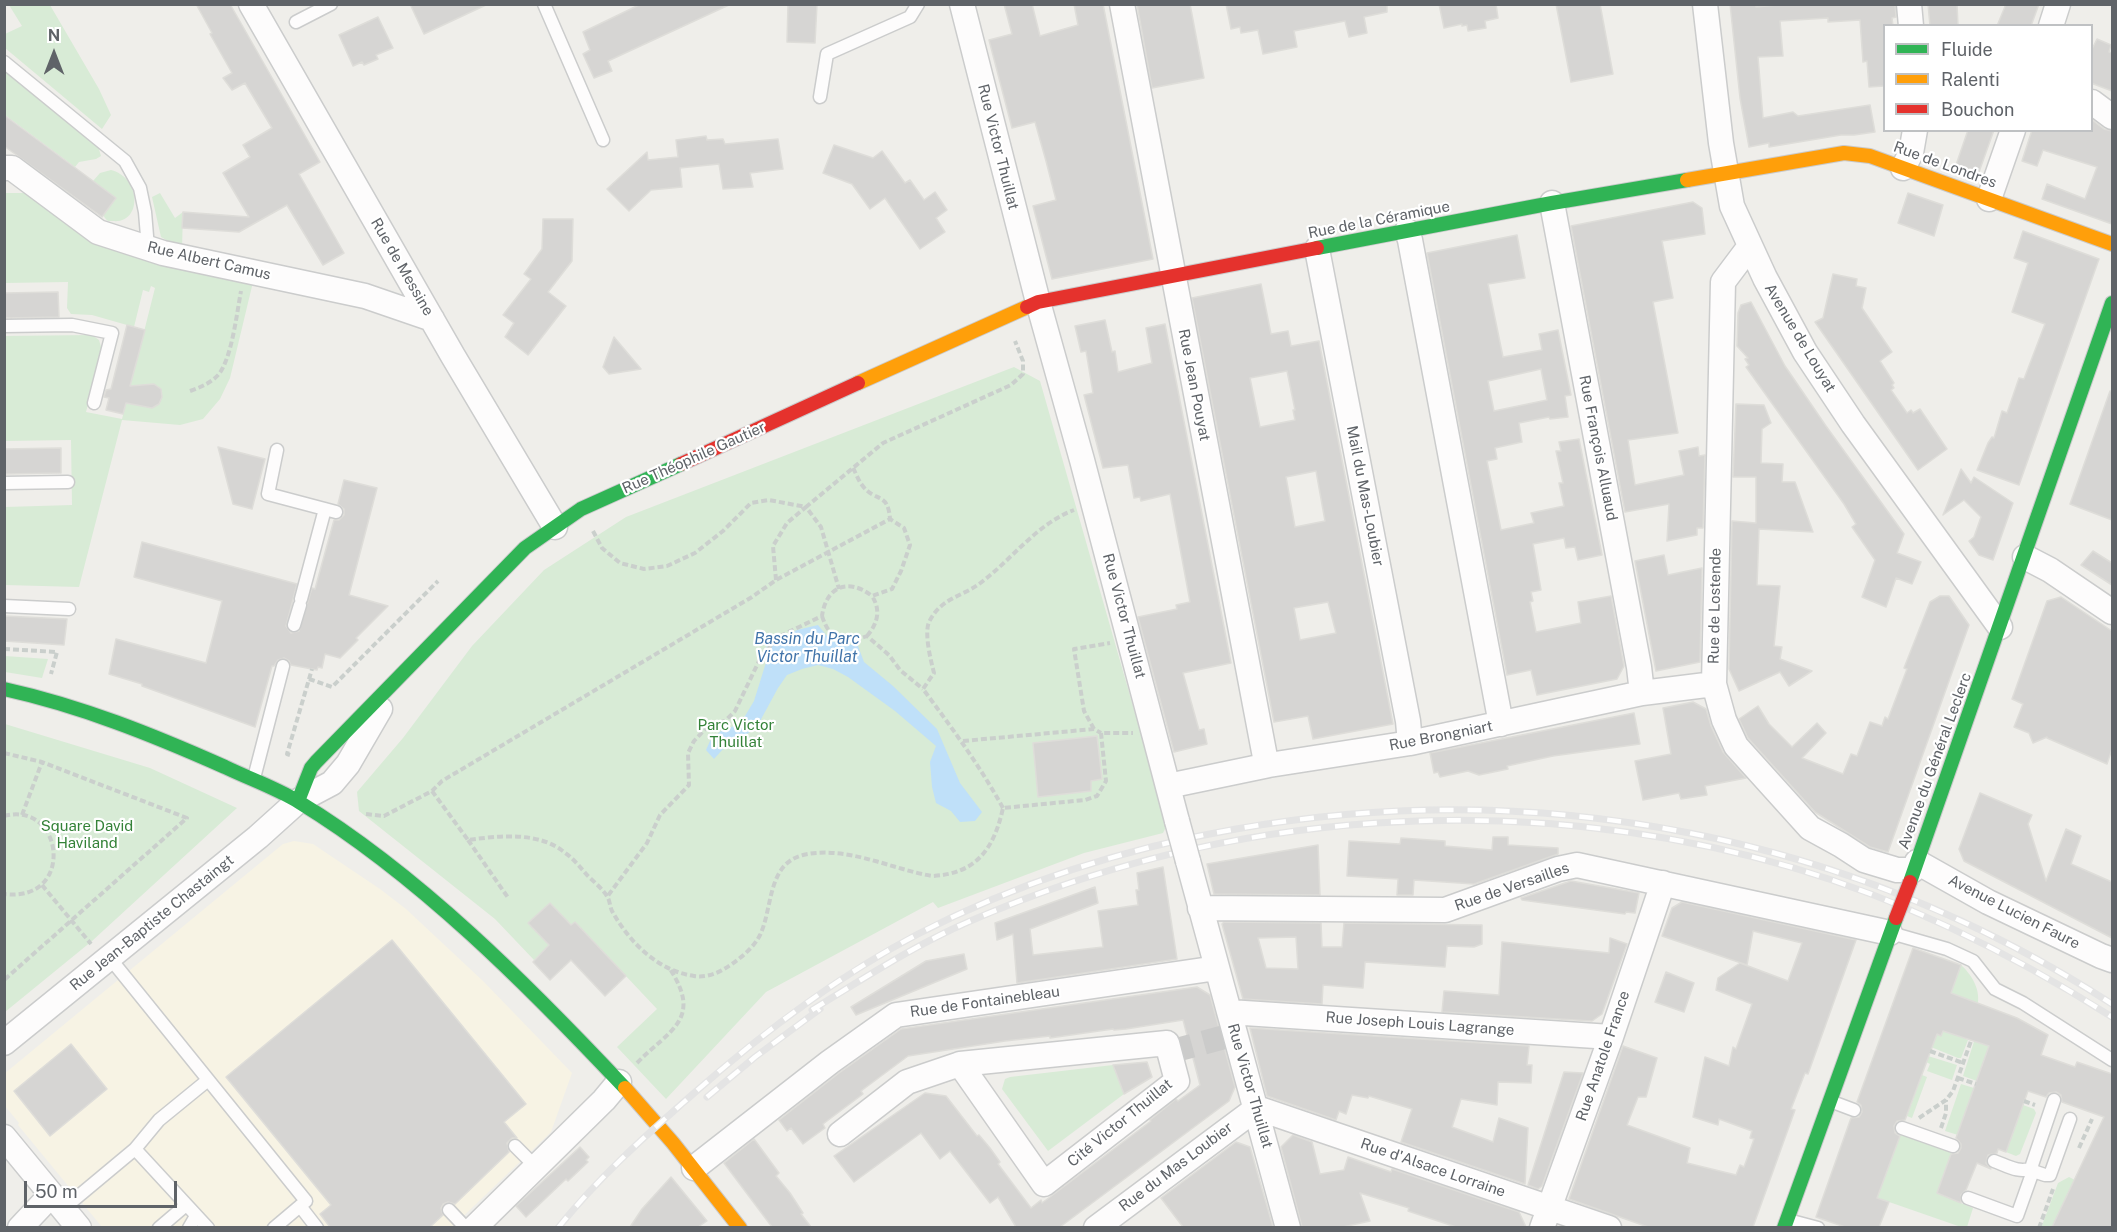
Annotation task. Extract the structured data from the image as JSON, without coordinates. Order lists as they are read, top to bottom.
{
  "streets": {
    "street": [
      "Rue Victor Thuillat",
      "Rue de Londres",
      "Rue de la Céramique",
      "Rue Albert Camus",
      "Rue de Messine",
      "Avenue de Louyat",
      "Rue Jean Pouyat",
      "Rue François Alluaud",
      "Rue Théophile Gautier",
      "Mail du Mas-Loubier",
      "Rue de Lostende",
      "Rue Brongniart",
      "Avenue du Général Leclerc",
      "Rue de Versailles",
      "Avenue Lucien Faure",
      "Rue Jean-Baptiste Chastaingt",
      "Rue de Fontainebleau",
      "Rue Joseph Louis Lagrange",
      "Rue Anatole France",
      "Cité Victor Thuillat",
      "Rue du Mas Loubier",
      "Rue d'Alsace Lorraine"
    ]
  },
  "crossings": [
    ["Rue Victor Thuillat", "Rue de la Céramique"],
    ["Rue Victor Thuillat", "Rue Théophile Gautier"],
    ["Rue Victor Thuillat", "Rue Brongniart"],
    ["Rue Victor Thuillat", "Rue de Versailles"],
    ["Rue Victor Thuillat", "Rue de Fontainebleau"],
    ["Rue Victor Thuillat", "Rue Joseph Louis Lagrange"],
    ["Rue Victor Thuillat", "Rue du Mas Loubier"],
    ["Rue Victor Thuillat", "Rue d'Alsace Lorraine"],
    ["Rue de Londres", "Rue de la Céramique"],
    ["Rue de Londres", "Avenue de Louyat"],
    ["Rue de la Céramique", "Avenue de Louyat"],
    ["Rue de la Céramique", "Rue Jean Pouyat"],
    ["Rue de la Céramique", "Rue François Alluaud"],
    ["Rue de la Céramique", "Rue Théophile Gautier"],
    ["Rue de la Céramique", "Mail du Mas-Loubier"],
    ["Rue Albert Camus", "Rue de Messine"],
    ["Rue de Messine", "Rue Théophile Gautier"],
    ["Avenue de Louyat", "Rue de Lostende"],
    ["Avenue de Louyat", "Avenue du Général Leclerc"],
    ["Rue Jean Pouyat", "Rue Brongniart"],
    ["Rue François Alluaud", "Rue Brongniart"],
    ["Rue Théophile Gautier", "Rue Jean-Baptiste Chastaingt"],
    ["Mail du Mas-Loubier", "Rue Brongniart"],
    ["Rue de Lostende", "Rue Brongniart"],
    ["Rue de Lostende", "Avenue du Général Leclerc"],
    ["Rue de Lostende", "Avenue Lucien Faure"],
    ["Avenue du Général Leclerc", "Rue de Versailles"],
    ["Avenue du Général Leclerc", "Avenue Lucien Faure"],
    ["Rue de Versailles", "Rue Anatole France"],
    ["Rue Joseph Louis Lagrange", "Rue Anatole France"],
    ["Rue Anatole France", "Rue d'Alsace Lorraine"],
    ["Rue du Mas Loubier", "Rue d'Alsace Lorraine"]
  ],
  "water": ["Bassin du Parc Victor Thuillat"],
  "parks": ["Parc Victor Thuillat", "Square David Haviland"],
  "legend": ["Fluide", "Ralenti", "Bouchon"],
  "scale_bar": "50 m",
  "north": "top"
}
